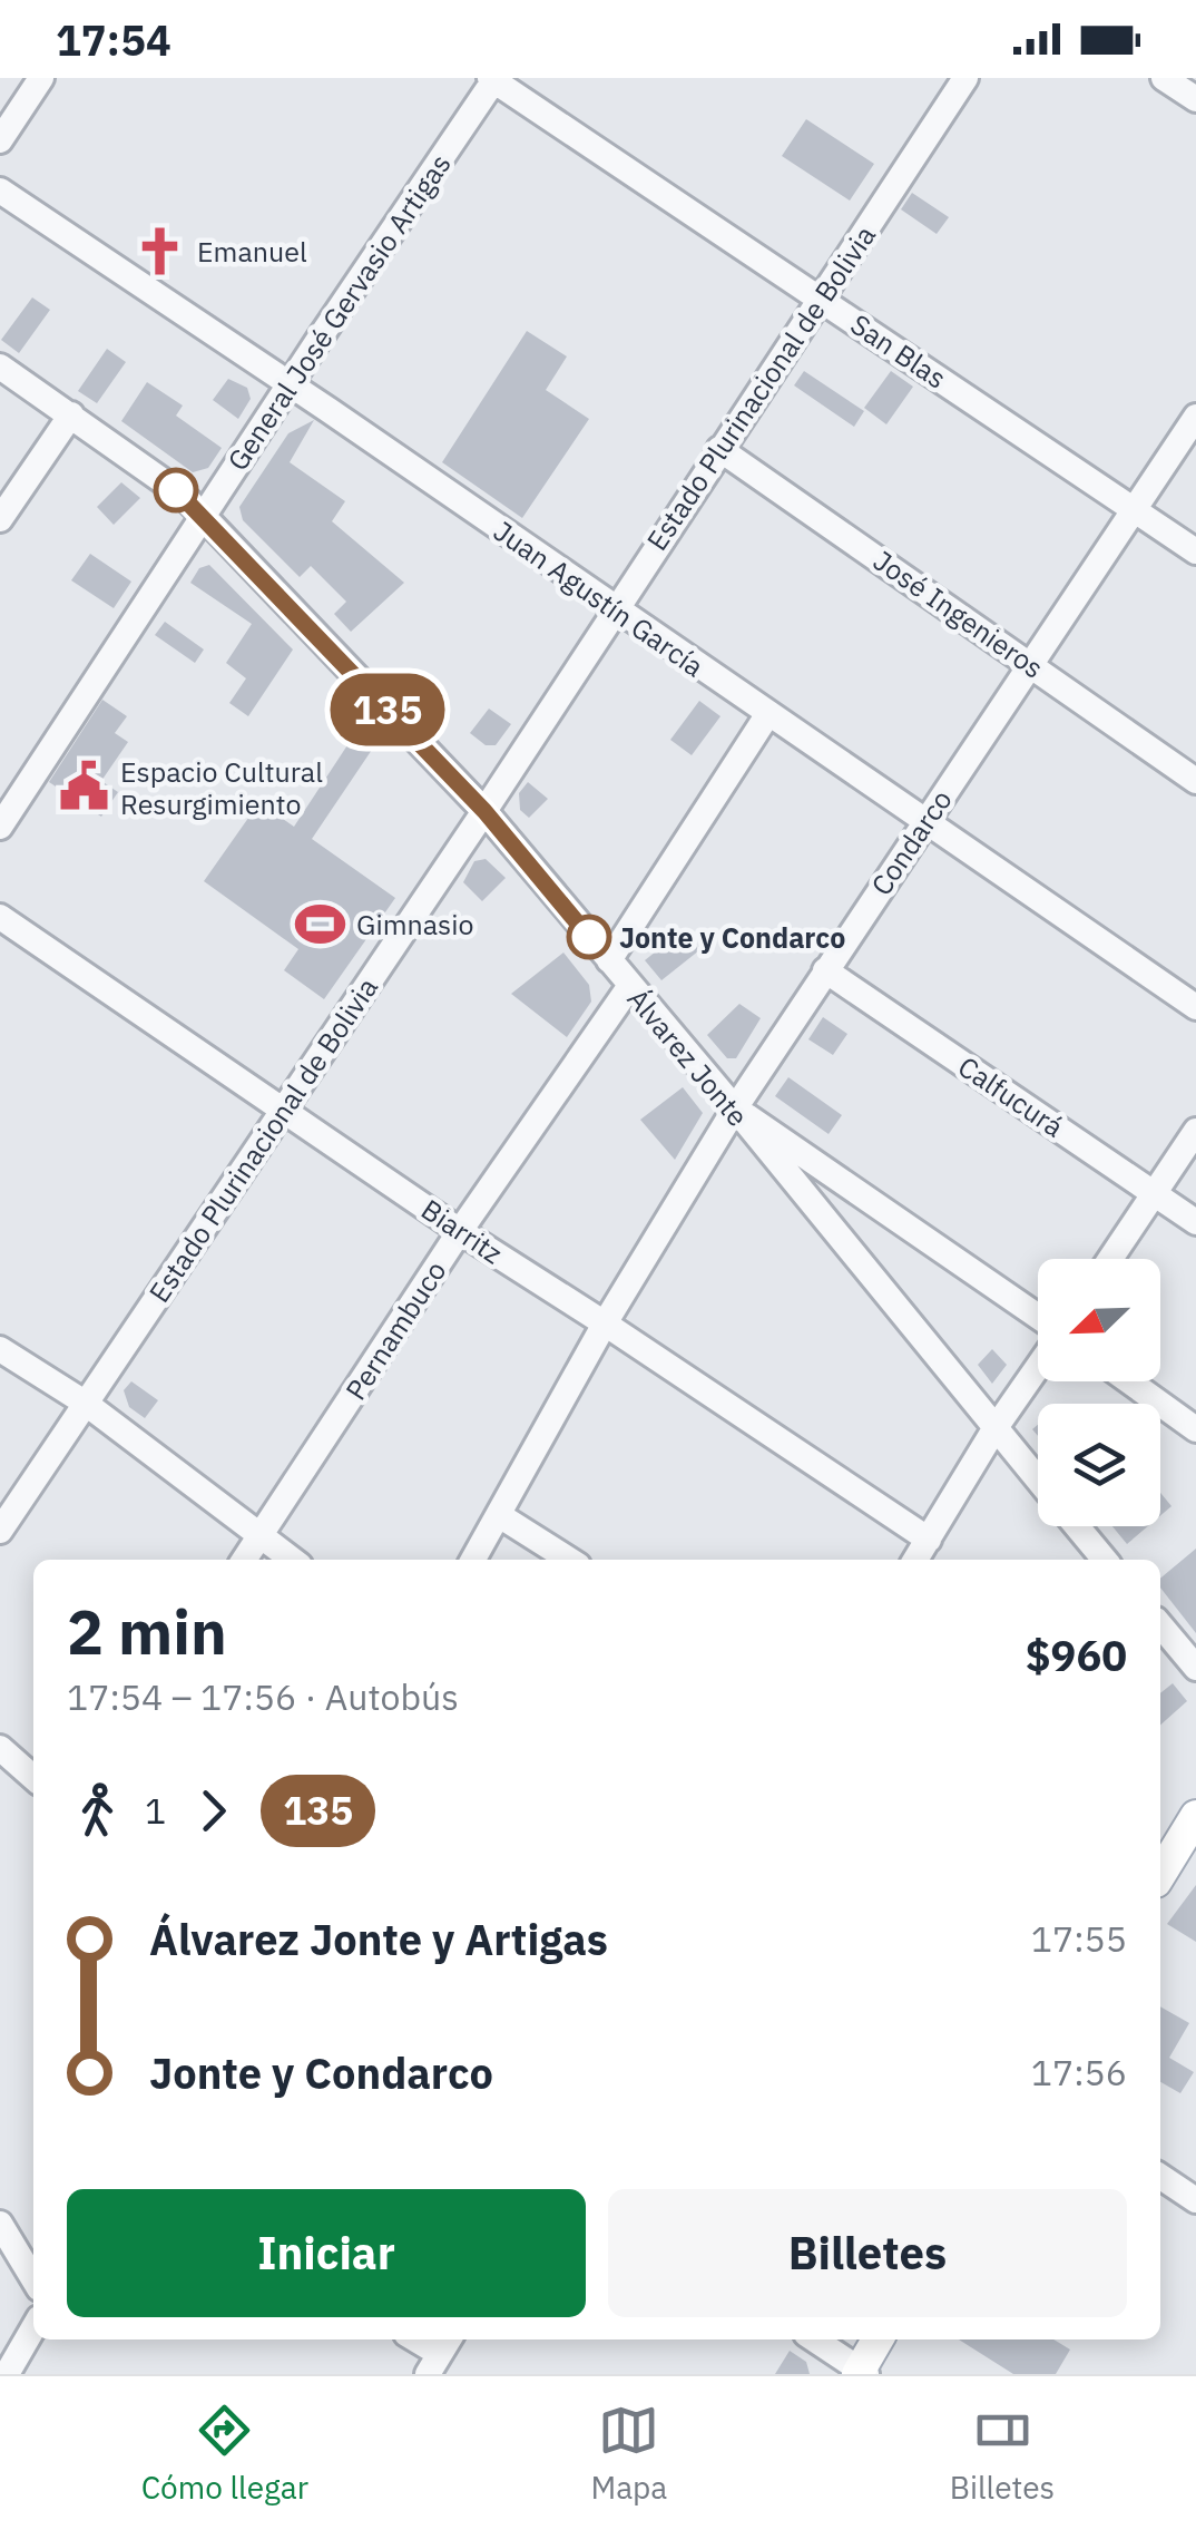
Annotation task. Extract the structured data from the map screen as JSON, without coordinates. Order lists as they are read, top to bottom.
{
  "streets": {
    "street": [
      "General José Gervasio Artigas",
      "San Blas",
      "Estado Plurinacional de Bolivia",
      "Juan Agustín García",
      "José Ingenieros",
      "Condarco",
      "Álvarez Jonte",
      "Calfucurá",
      "Biarritz",
      "Pernambuco"
    ]
  },
  "crossings": [
    ["General José Gervasio Artigas", "San Blas"],
    ["General José Gervasio Artigas", "Juan Agustín García"],
    ["General José Gervasio Artigas", "Álvarez Jonte"],
    ["San Blas", "Estado Plurinacional de Bolivia"],
    ["San Blas", "Condarco"],
    ["Estado Plurinacional de Bolivia", "Juan Agustín García"],
    ["Estado Plurinacional de Bolivia", "José Ingenieros"],
    ["Estado Plurinacional de Bolivia", "Álvarez Jonte"],
    ["Estado Plurinacional de Bolivia", "Biarritz"],
    ["Juan Agustín García", "Condarco"],
    ["José Ingenieros", "Condarco"],
    ["Condarco", "Álvarez Jonte"],
    ["Condarco", "Calfucurá"],
    ["Condarco", "Biarritz"],
    ["Álvarez Jonte", "Pernambuco"],
    ["Biarritz", "Pernambuco"]
  ],
  "places": {
    "church": ["Emanuel"],
    "public building": ["Espacio Cultural Resurgimiento"],
    "sports": ["Gimnasio"],
    "other": ["Jonte y Condarco"]
  },
  "lines": ["bus line 135"],
  "north": "bottom left",
  "page": {
    "status": "17:54",
    "on_map": "135",
    "heading": ["2 min", "17:54 – 17:56 · Autobús", "$960"],
    "legs": ["1", "135"],
    "list": [
      {
        "name": "Álvarez Jonte y Artigas",
        "value": "17:55"
      },
      {
        "name": "Jonte y Condarco",
        "value": "17:56"
      }
    ],
    "buttons": ["Iniciar", "Billetes"],
    "tabs": ["Cómo llegar", "Mapa", "Billetes"]
  }
}
